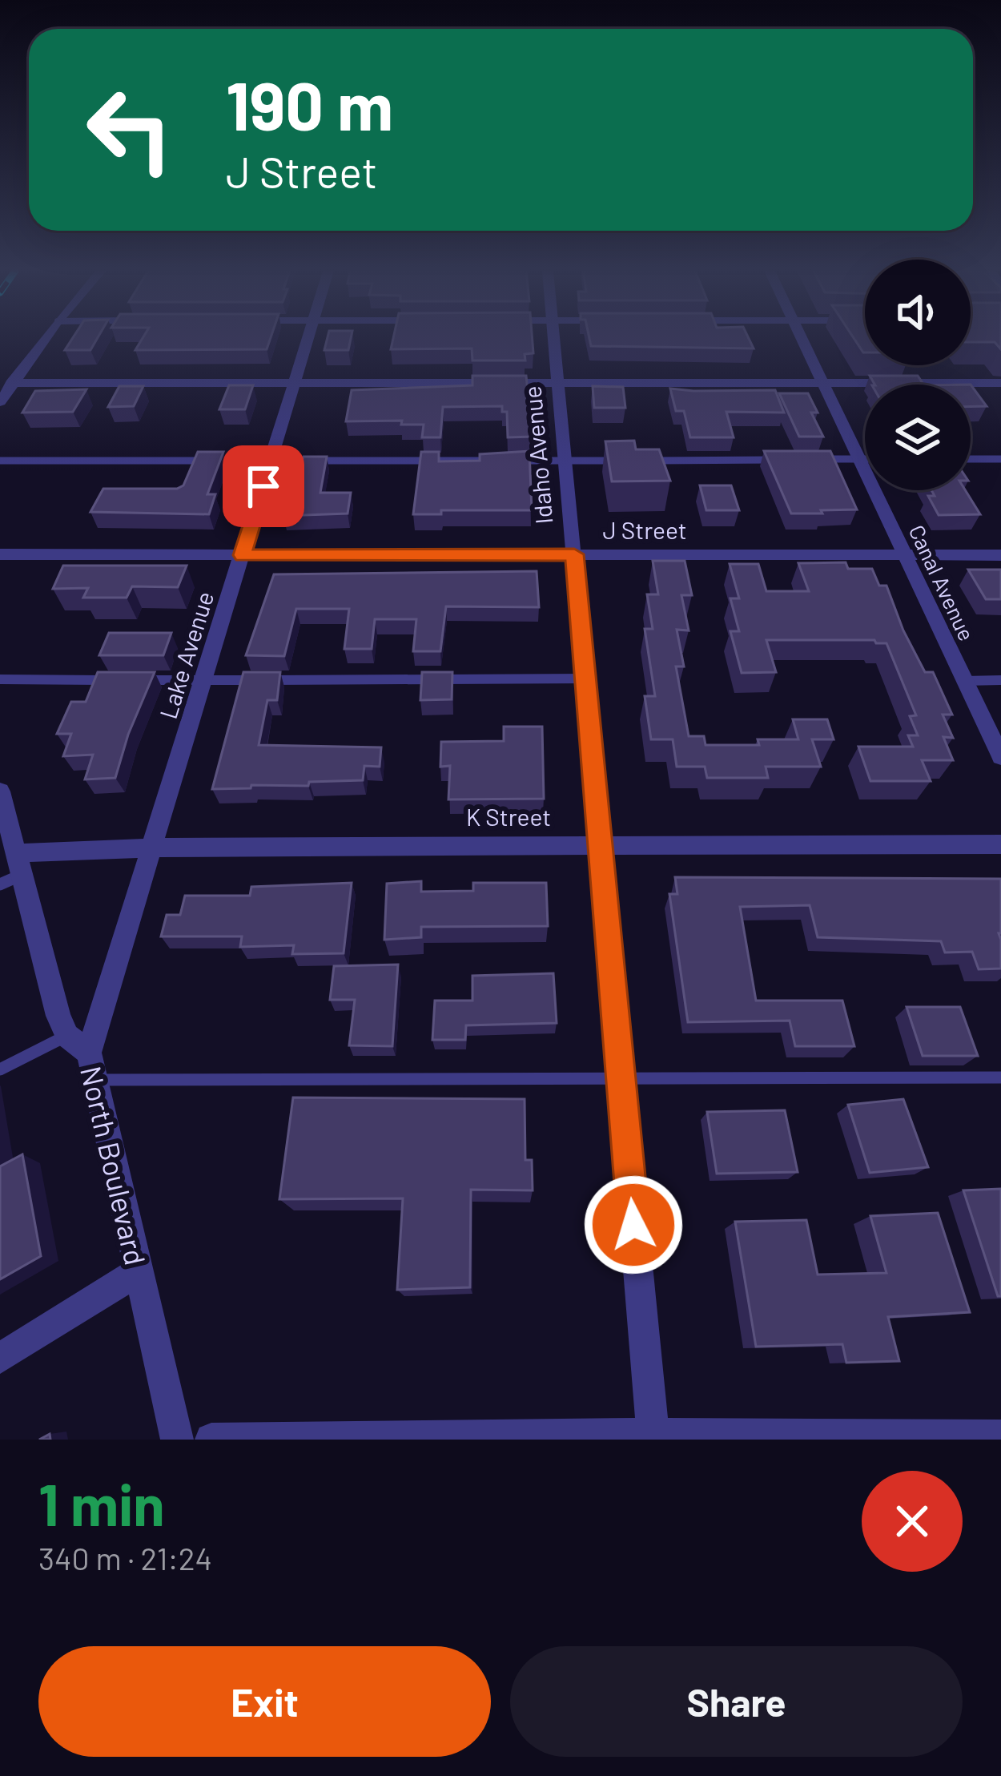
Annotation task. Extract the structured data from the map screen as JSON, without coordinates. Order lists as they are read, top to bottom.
{
  "streets": {
    "street": [
      "Idaho Avenue",
      "J Street",
      "Canal Avenue",
      "Lake Avenue",
      "K Street",
      "North Boulevard"
    ]
  },
  "crossings": [
    ["Idaho Avenue", "J Street"],
    ["Idaho Avenue", "K Street"],
    ["J Street", "Canal Avenue"],
    ["J Street", "Lake Avenue"],
    ["Lake Avenue", "K Street"],
    ["Lake Avenue", "North Boulevard"],
    ["K Street", "North Boulevard"]
  ],
  "page": {
    "turn": ["190 m", "J Street"],
    "heading": ["1 min", "340 m · 21:24"],
    "buttons": ["Exit", "Share"]
  }
}
